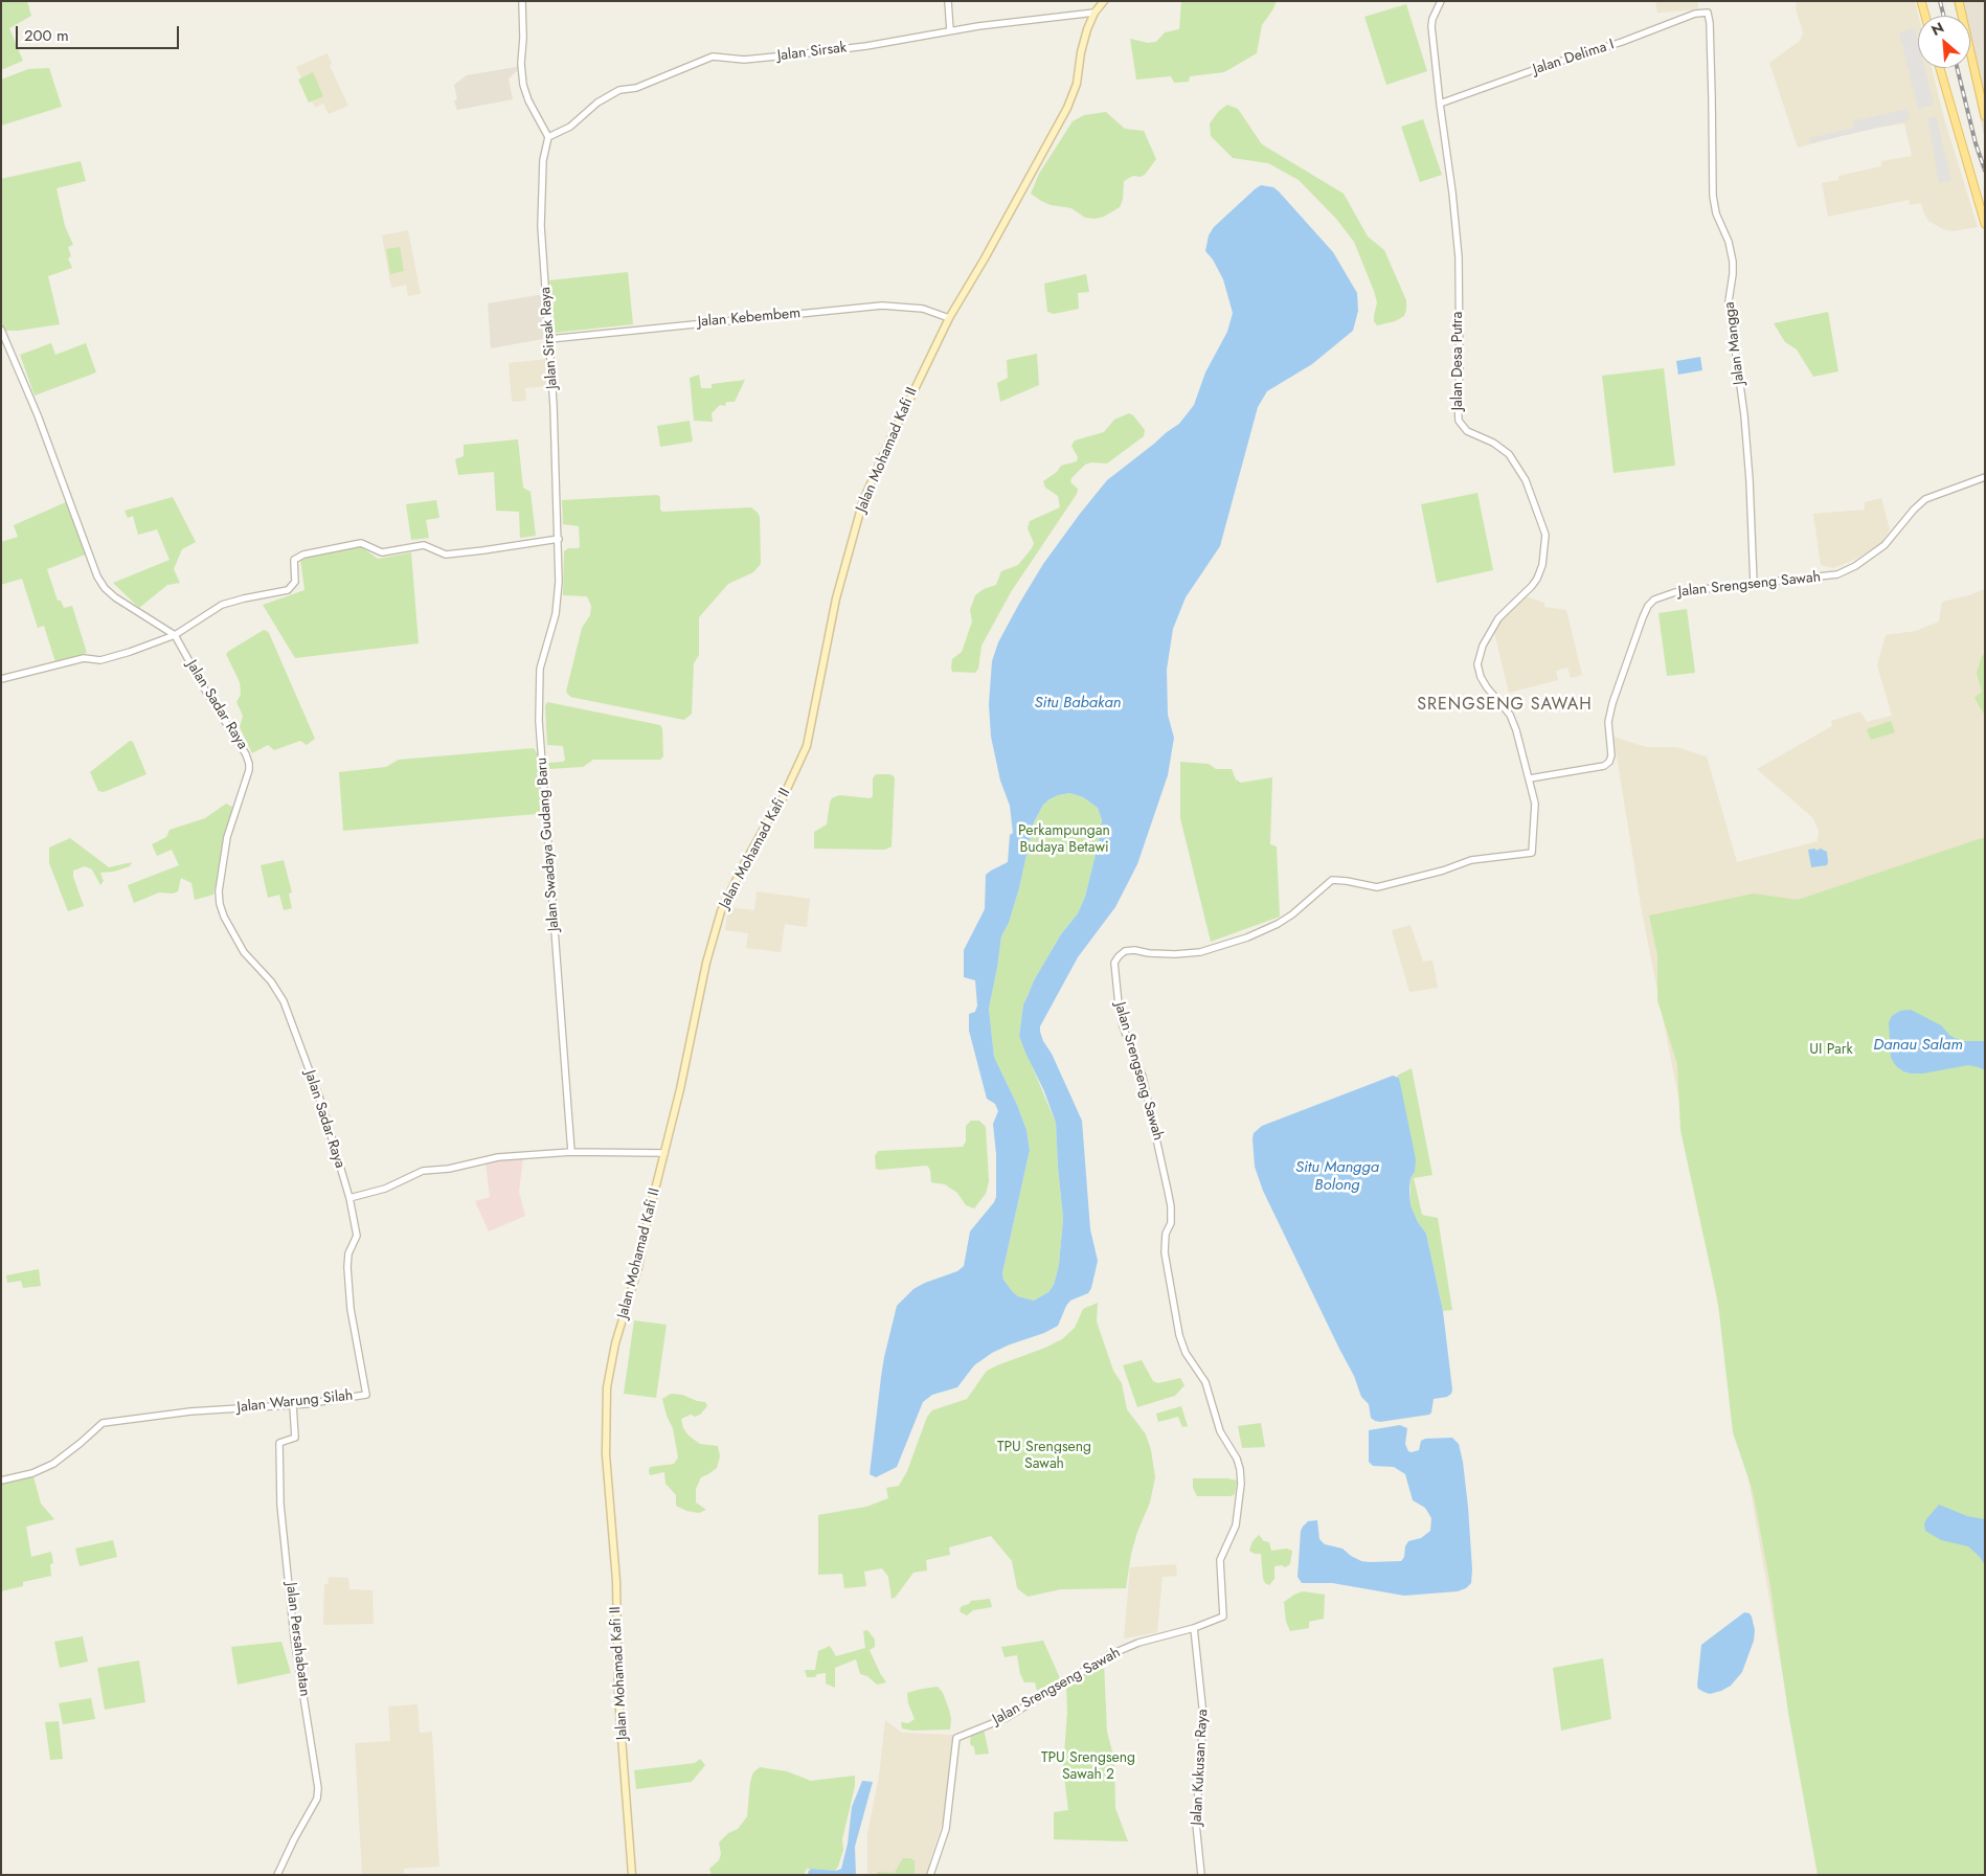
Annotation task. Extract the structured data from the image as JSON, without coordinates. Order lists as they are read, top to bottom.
{
  "streets": {
    "main road": ["Jalan Mohamad Kafi II"],
    "street": [
      "Jalan Sirsak",
      "Jalan Delima I",
      "Jalan Kebembem",
      "Jalan Sirsak Raya",
      "Jalan Mangga",
      "Jalan Desa Putra",
      "Jalan Srengseng Sawah",
      "Jalan Sadar Raya",
      "Jalan Swadaya Gudang Baru",
      "Jalan Warung Silah",
      "Jalan Persahabatan",
      "Jalan Kukusan Raya"
    ]
  },
  "crossings": [
    ["Jalan Sirsak", "Jalan Sirsak Raya"],
    ["Jalan Sirsak", "Jalan Mohamad Kafi II"],
    ["Jalan Delima I", "Jalan Mangga"],
    ["Jalan Delima I", "Jalan Desa Putra"],
    ["Jalan Kebembem", "Jalan Sirsak Raya"],
    ["Jalan Kebembem", "Jalan Mohamad Kafi II"],
    ["Jalan Sirsak Raya", "Jalan Swadaya Gudang Baru"],
    ["Jalan Mangga", "Jalan Srengseng Sawah"],
    ["Jalan Desa Putra", "Jalan Srengseng Sawah"],
    ["Jalan Srengseng Sawah", "Jalan Kukusan Raya"],
    ["Jalan Sadar Raya", "Jalan Warung Silah"],
    ["Jalan Warung Silah", "Jalan Persahabatan"]
  ],
  "districts": ["SRENGSENG SAWAH"],
  "water": ["Situ Babakan", "Danau Salam", "Situ Mangga Bolong"],
  "parks": [
    "Perkampungan Budaya Betawi",
    "UI Park",
    "TPU Srengseng Sawah",
    "TPU Srengseng Sawah 2"
  ],
  "scale_bar": "200 m",
  "north": "top left"
}
